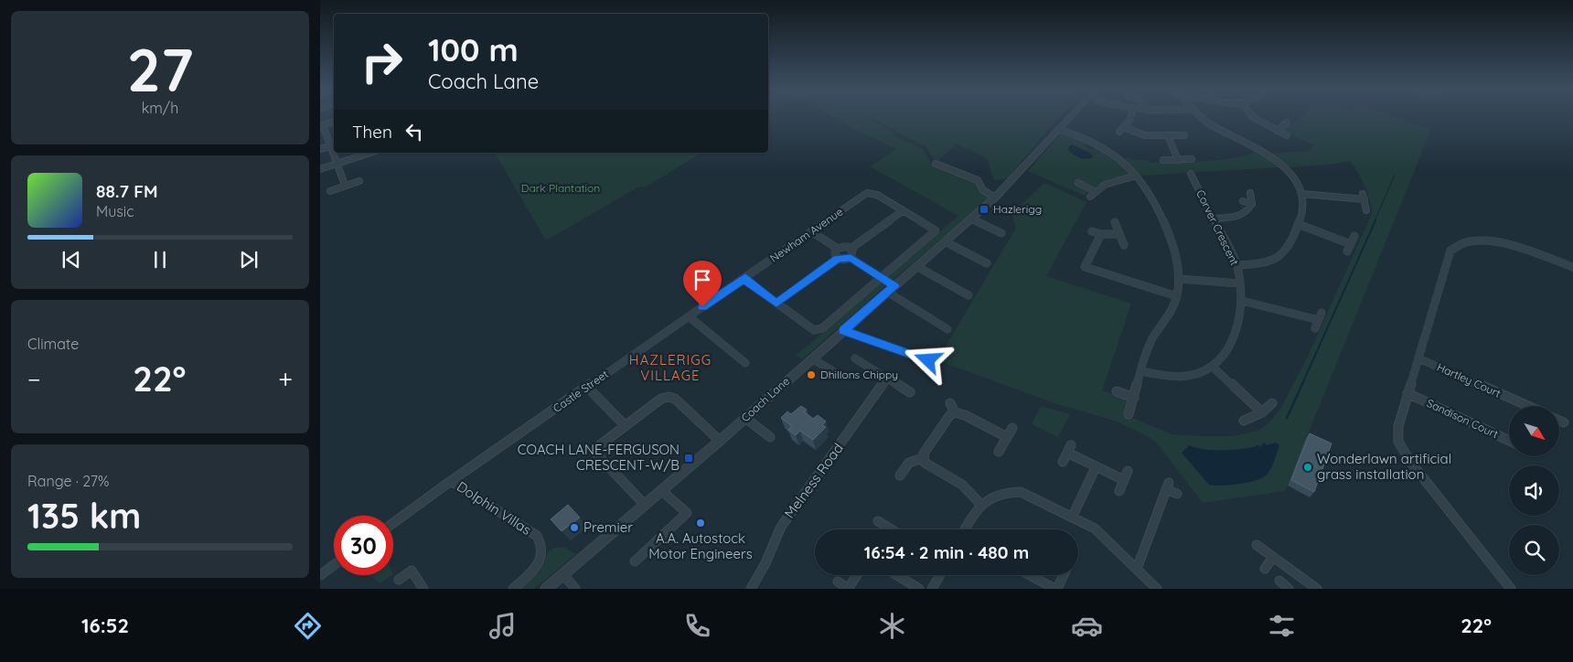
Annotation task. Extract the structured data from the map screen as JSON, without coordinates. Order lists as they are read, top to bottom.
{
  "streets": {
    "street": [
      "Corver Crescent",
      "Newham Avenue",
      "Hartley Court",
      "Castle Street",
      "Coach Lane",
      "Sandison Court",
      "Melness Road",
      "Dolphin Villas"
    ]
  },
  "crossings": [
    ["Newham Avenue", "Castle Street"],
    ["Castle Street", "Dolphin Villas"]
  ],
  "districts": ["HAZLERIGG VILLAGE"],
  "parks": ["Dark Plantation"],
  "places": {
    "transit": ["Hazlerigg", "COACH LANE-FERGUSON CRESCENT-W/B"],
    "other": [
      "Dhillons Chippy",
      "Wonderlawn artificial grass installation",
      "A.A. Autostock Motor Engineers",
      "Premier"
    ]
  },
  "north": "bottom right",
  "page": {
    "tile": [
      ["27", "km/h"],
      "Climate",
      ["Range · 27%", "135 km"]
    ],
    "turn": ["100 m", "Coach Lane"],
    "then": "Then",
    "song": ["88.7 FM", "Music"],
    "heat": ["−", "22°", "+"],
    "limit": "30",
    "trip": "16:54 · 2 min · 480 m",
    "tabs": ["16:52", "22°"]
  }
}
